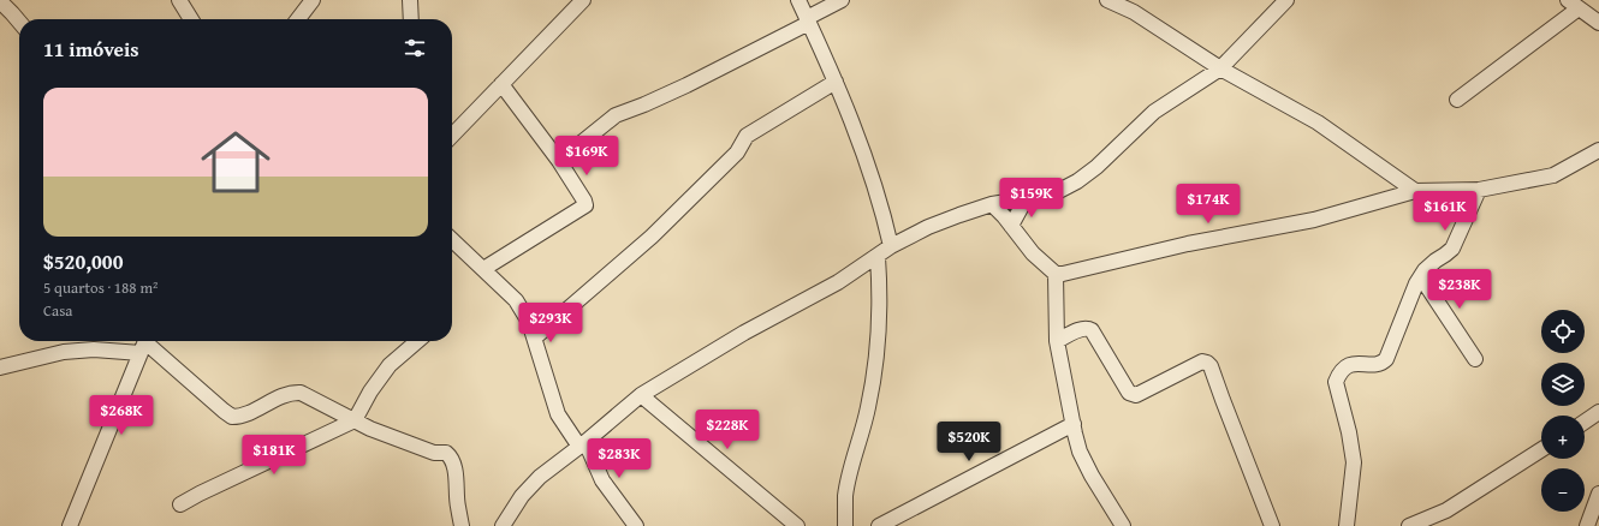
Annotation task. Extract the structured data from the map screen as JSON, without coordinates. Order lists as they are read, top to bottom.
{
  "page": {
    "heading": "11 imóveis",
    "list": [
      {
        "name": "$520,000",
        "note": "5 quartos · 188 m² · Casa"
      }
    ],
    "price": [
      "$169K",
      "$159K",
      "$174K",
      "$161K",
      "$238K",
      "$293K",
      "$268K",
      "$228K",
      "$520K",
      "$181K",
      "$283K"
    ],
    "map_buttons": ["+", "−"]
  }
}
